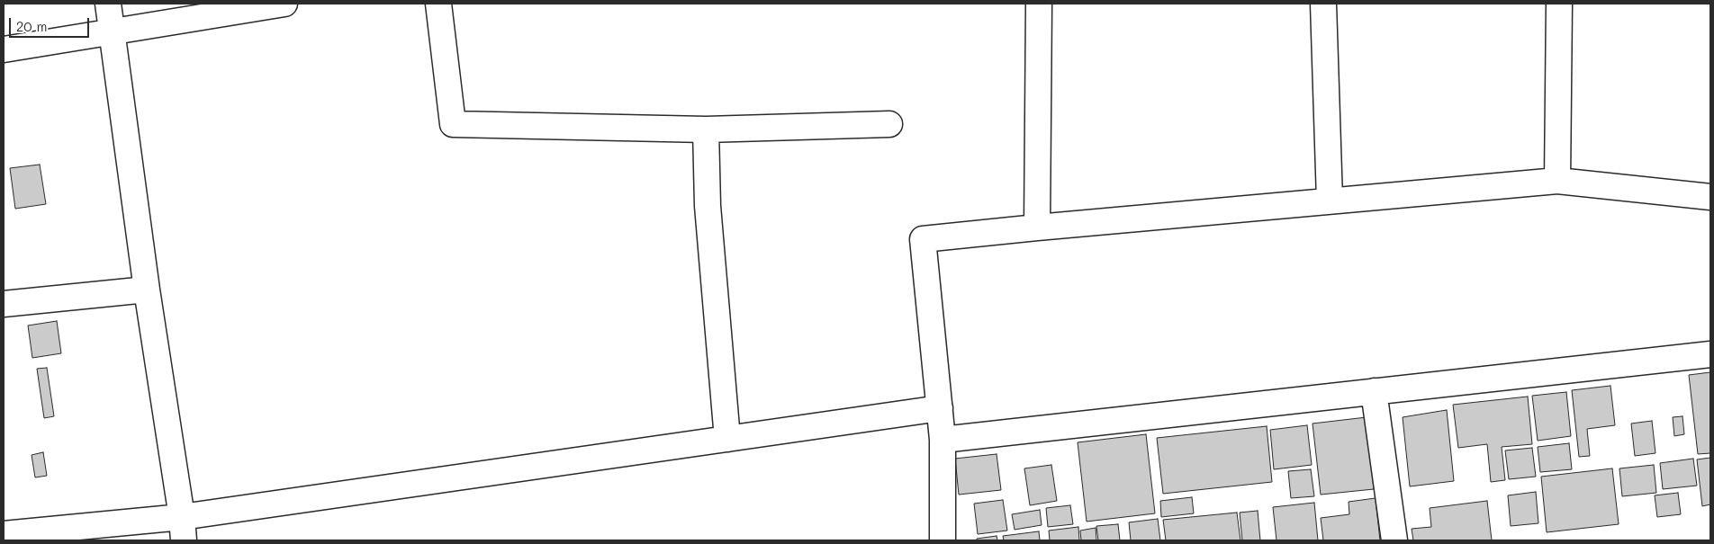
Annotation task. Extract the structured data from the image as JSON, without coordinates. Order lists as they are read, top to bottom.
{
  "scale_bar": "20 m"
}
